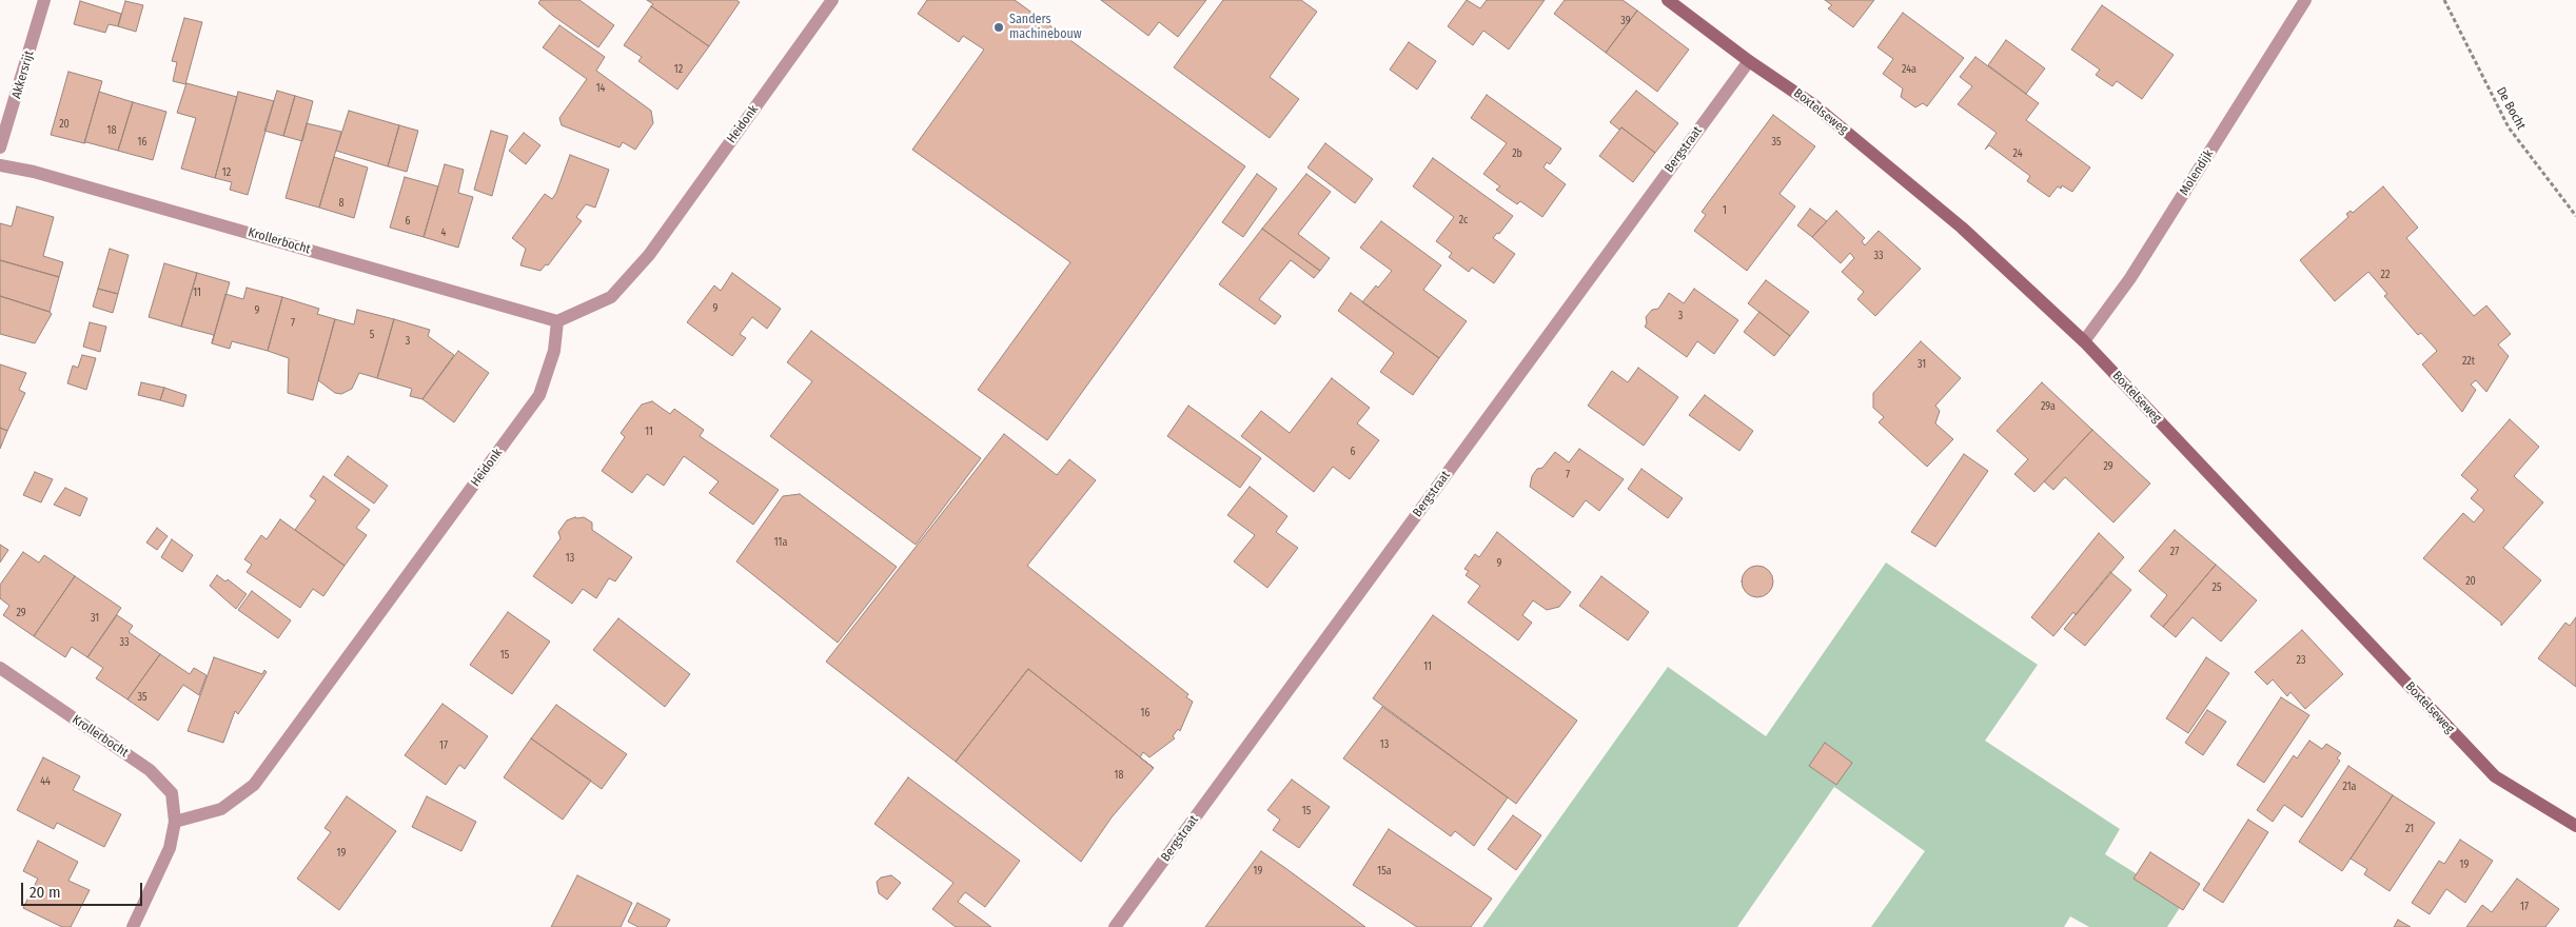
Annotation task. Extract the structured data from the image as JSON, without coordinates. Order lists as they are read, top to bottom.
{
  "streets": {
    "street": [
      "Akkersrijt",
      "Boxtelseweg",
      "Heidonk",
      "Bergstraat",
      "Molendijk",
      "Krollerbocht"
    ],
    "path": ["De Bocht"]
  },
  "crossings": [
    ["Boxtelseweg", "Bergstraat"],
    ["Boxtelseweg", "Molendijk"],
    ["Heidonk", "Krollerbocht"]
  ],
  "places": ["Sanders machinebouw"],
  "house_numbers": [
    "39",
    "12",
    "24a",
    "14",
    "20",
    "18",
    "16",
    "35",
    "2b",
    "24",
    "12",
    "8",
    "1",
    "2c",
    "6",
    "4",
    "33",
    "22",
    "11",
    "9",
    "9",
    "3",
    "7",
    "5",
    "3",
    "22t",
    "31",
    "29a",
    "11",
    "6",
    "29",
    "7",
    "11a",
    "27",
    "13",
    "9",
    "20",
    "25",
    "29",
    "31",
    "33",
    "15",
    "23",
    "11",
    "35",
    "16",
    "13",
    "17",
    "18",
    "44",
    "21a",
    "15",
    "21",
    "19",
    "19",
    "19",
    "15a",
    "17"
  ],
  "scale_bar": "20 m"
}
